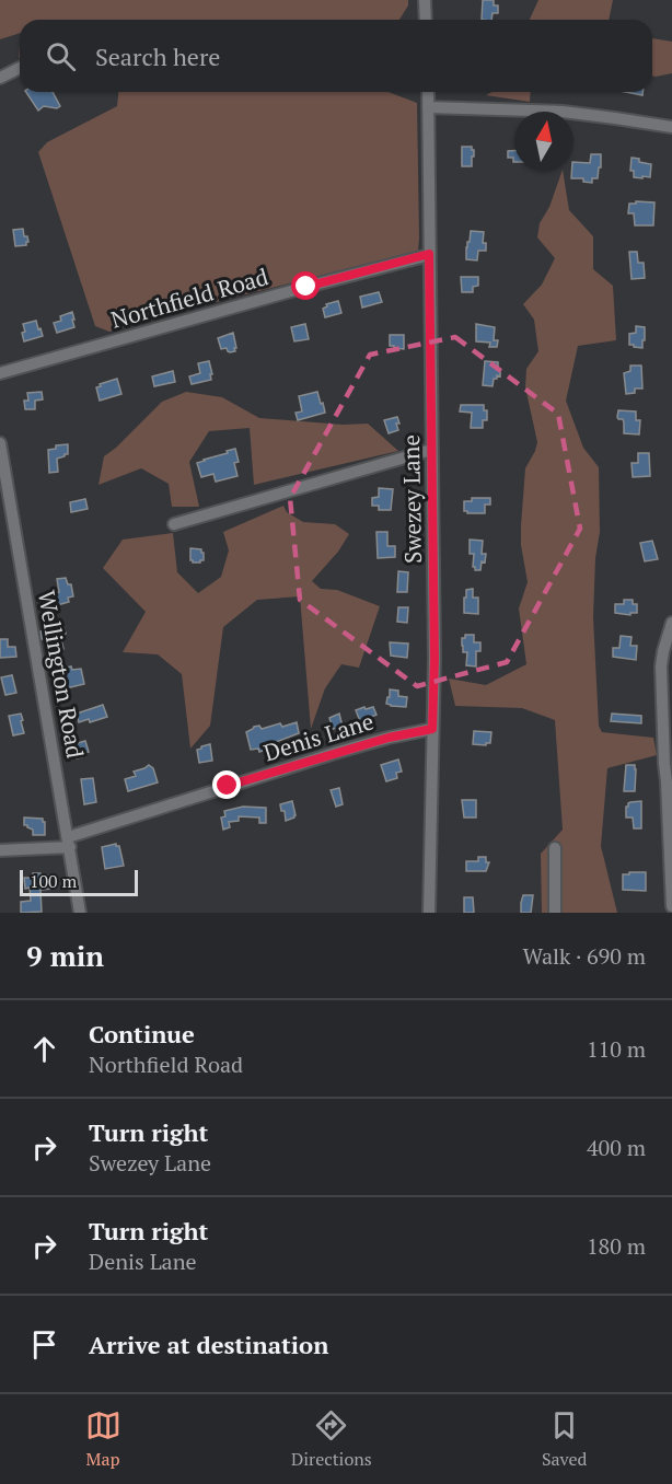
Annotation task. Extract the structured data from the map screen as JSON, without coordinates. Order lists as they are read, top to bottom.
{
  "streets": {
    "street": [
      "Northfield Road",
      "Swezey Lane",
      "Wellington Road",
      "Denis Lane"
    ]
  },
  "crossings": [
    ["Northfield Road", "Swezey Lane"],
    ["Swezey Lane", "Denis Lane"],
    ["Wellington Road", "Denis Lane"]
  ],
  "scale_bar": "100 m",
  "north": "top",
  "page": {
    "search": "Search here",
    "scale": "100 m",
    "heading": ["9 min", "Walk · 690 m"],
    "list": [
      ["Continue", "Northfield Road", "110 m"],
      ["Turn right", "Swezey Lane", "400 m"],
      ["Turn right", "Denis Lane", "180 m"],
      "Arrive at destination"
    ],
    "nav": ["Map", "Directions", "Saved"]
  }
}
